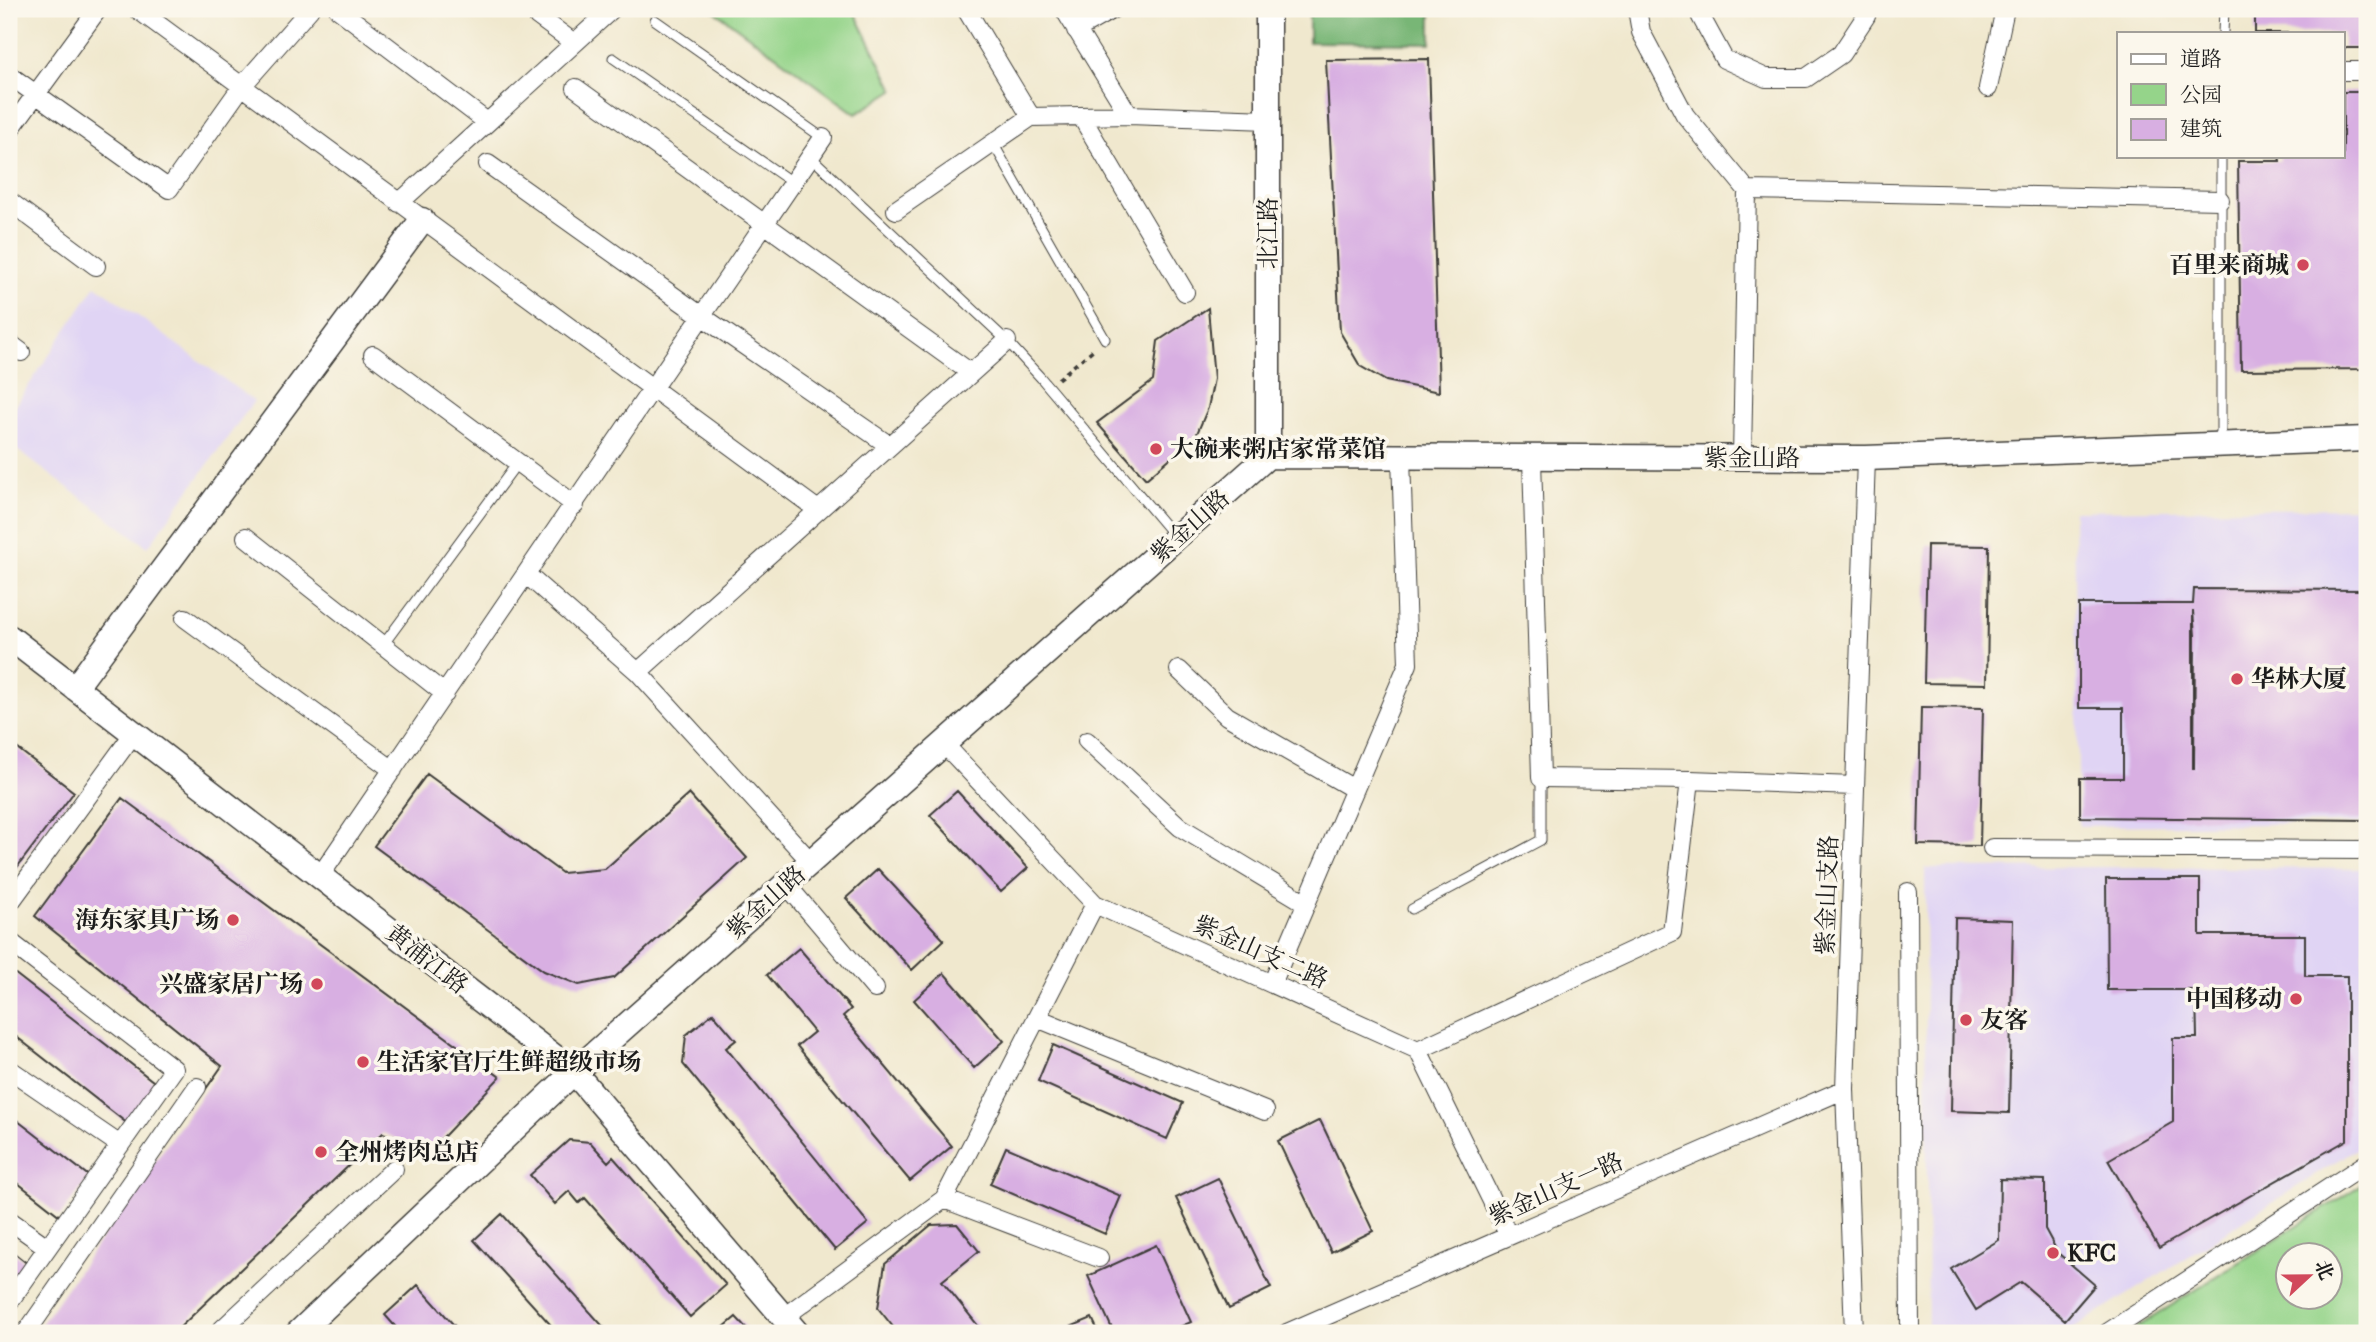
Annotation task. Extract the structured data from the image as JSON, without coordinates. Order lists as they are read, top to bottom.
{
  "streets": {
    "street": [
      "北江路",
      "紫金山路",
      "紫金山支路",
      "紫金山支二路",
      "黄浦江路",
      "紫金山支一路"
    ]
  },
  "crossings": [
    ["北江路", "紫金山路"],
    ["紫金山路", "紫金山支路"],
    ["紫金山路", "紫金山支二路"],
    ["紫金山路", "黄浦江路"],
    ["紫金山支路", "紫金山支一路"]
  ],
  "places": [
    "百里来商城",
    "大碗来粥店家常菜馆",
    "华林大厦",
    "海东家具广场",
    "兴盛家居广场",
    "中国移动",
    "友客",
    "生活家官厅生鲜超级市场",
    "全州烤肉总店",
    "KFC"
  ],
  "legend": ["道路", "公园", "建筑"],
  "north": "right"
}
